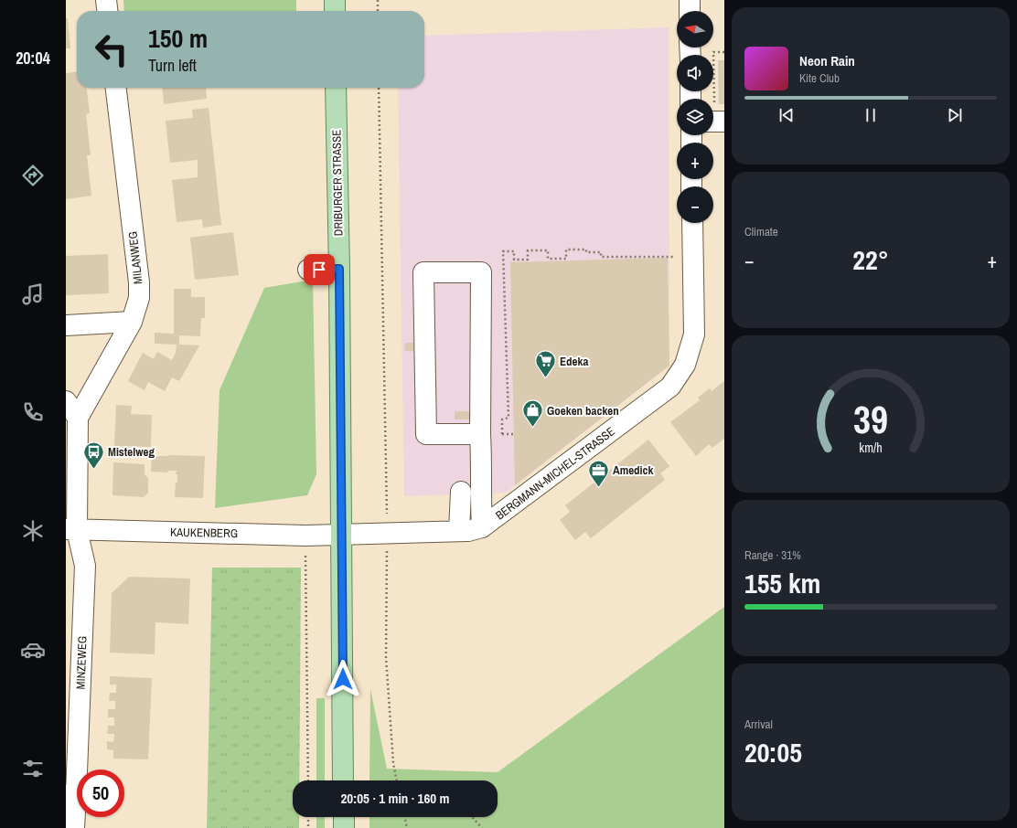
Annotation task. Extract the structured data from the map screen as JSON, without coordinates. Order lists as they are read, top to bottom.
{
  "streets": {
    "main road": ["DRIBURGER STRASSE"],
    "street": [
      "MILANWEG",
      "BERGMANN-MICHEL-STRASSE",
      "KAUKENBERG",
      "MINZEWEG"
    ]
  },
  "crossings": [
    ["DRIBURGER STRASSE", "BERGMANN-MICHEL-STRASSE"],
    ["DRIBURGER STRASSE", "KAUKENBERG"],
    ["BERGMANN-MICHEL-STRASSE", "KAUKENBERG"],
    ["KAUKENBERG", "MINZEWEG"]
  ],
  "places": {
    "supermarket": ["Edeka"],
    "shop": ["Goeken backen"],
    "bus stop": ["Mistelweg"],
    "office": ["Amedick"]
  },
  "north": "left",
  "page": {
    "tabs": "20:04",
    "map_buttons": ["+", "−"],
    "turn": ["150 m", "Turn left"],
    "song": ["Neon Rain", "Kite Club"],
    "tile": [
      "Climate",
      ["Range · 31%", "155 km"],
      ["Arrival", "20:05"]
    ],
    "heat": ["−", "22°", "+"],
    "limit": "50",
    "trip": "20:05 · 1 min · 160 m",
    "gauge": ["39", "km/h"]
  }
}
